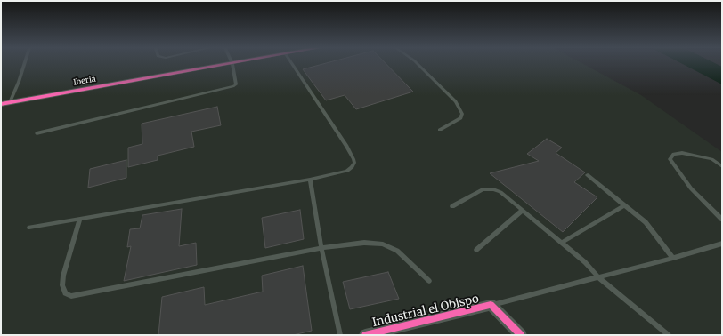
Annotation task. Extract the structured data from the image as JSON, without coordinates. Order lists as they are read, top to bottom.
{
  "streets": {
    "street": ["Iberia", "Industrial el Obispo"]
  }
}
